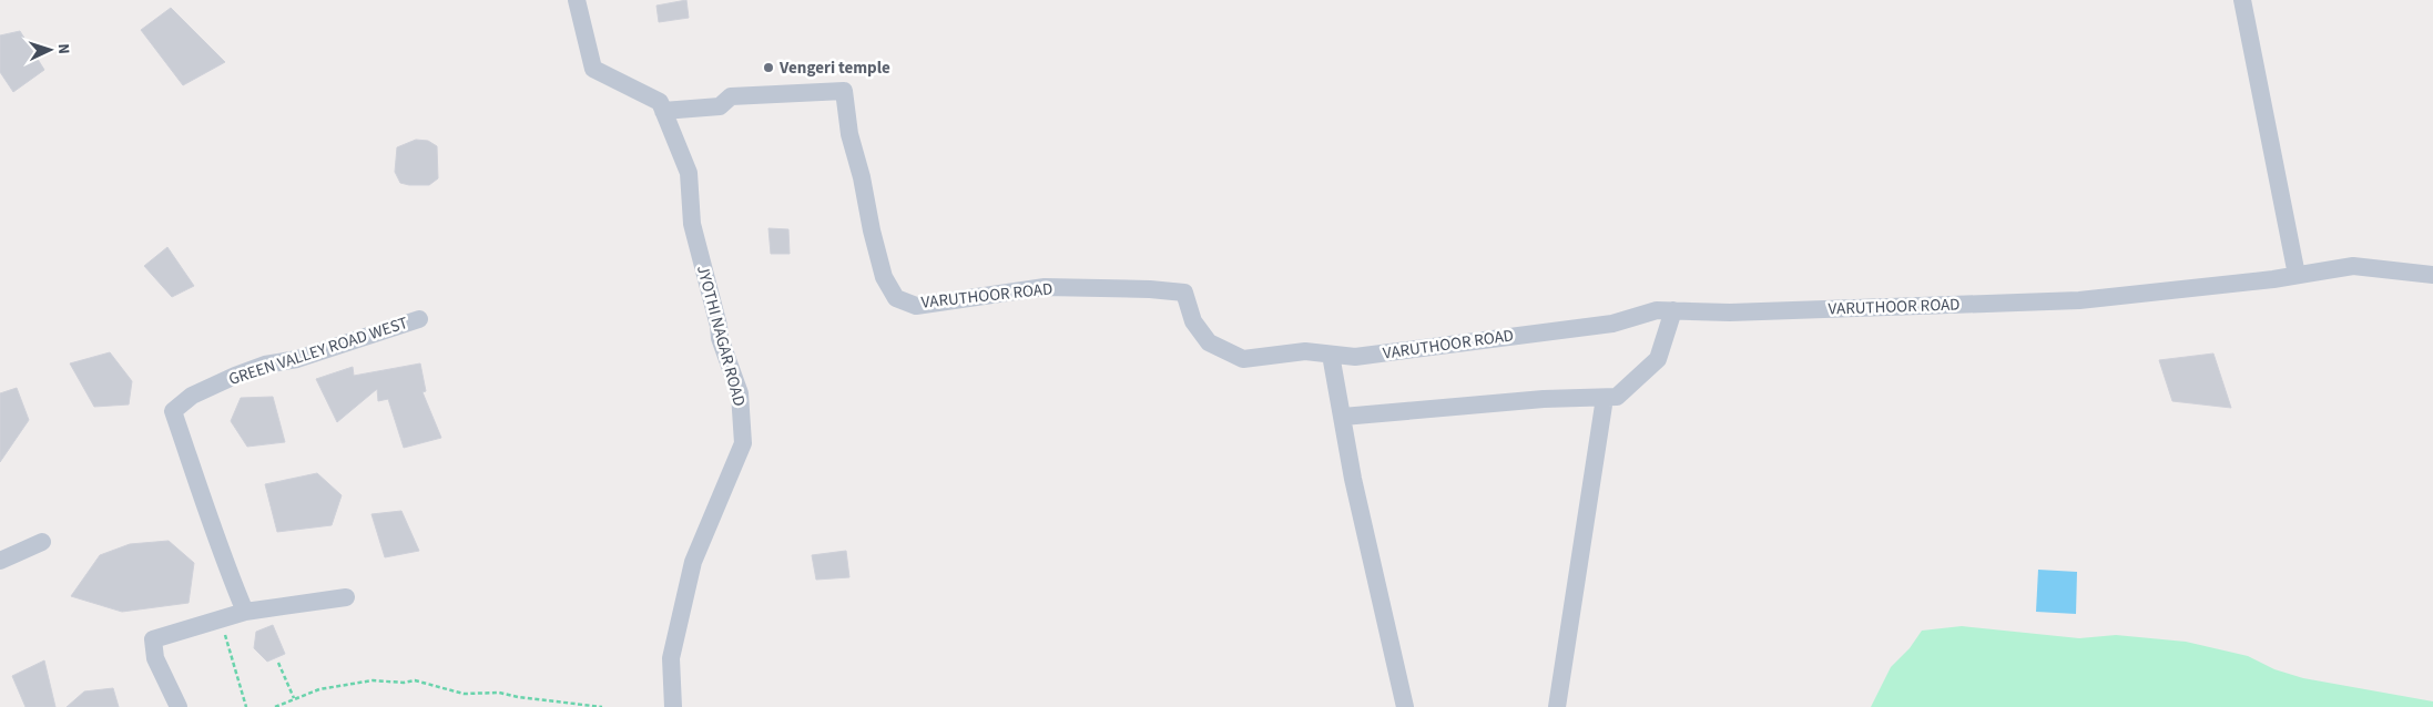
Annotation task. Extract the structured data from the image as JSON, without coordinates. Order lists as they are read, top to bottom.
{
  "streets": {
    "street": ["VARUTHOOR ROAD", "JYOTHI NAGAR ROAD", "GREEN VALLEY ROAD WEST"]
  },
  "crossings": [
    ["VARUTHOOR ROAD", "JYOTHI NAGAR ROAD"]
  ],
  "places": ["Vengeri temple"],
  "north": "right"
}
